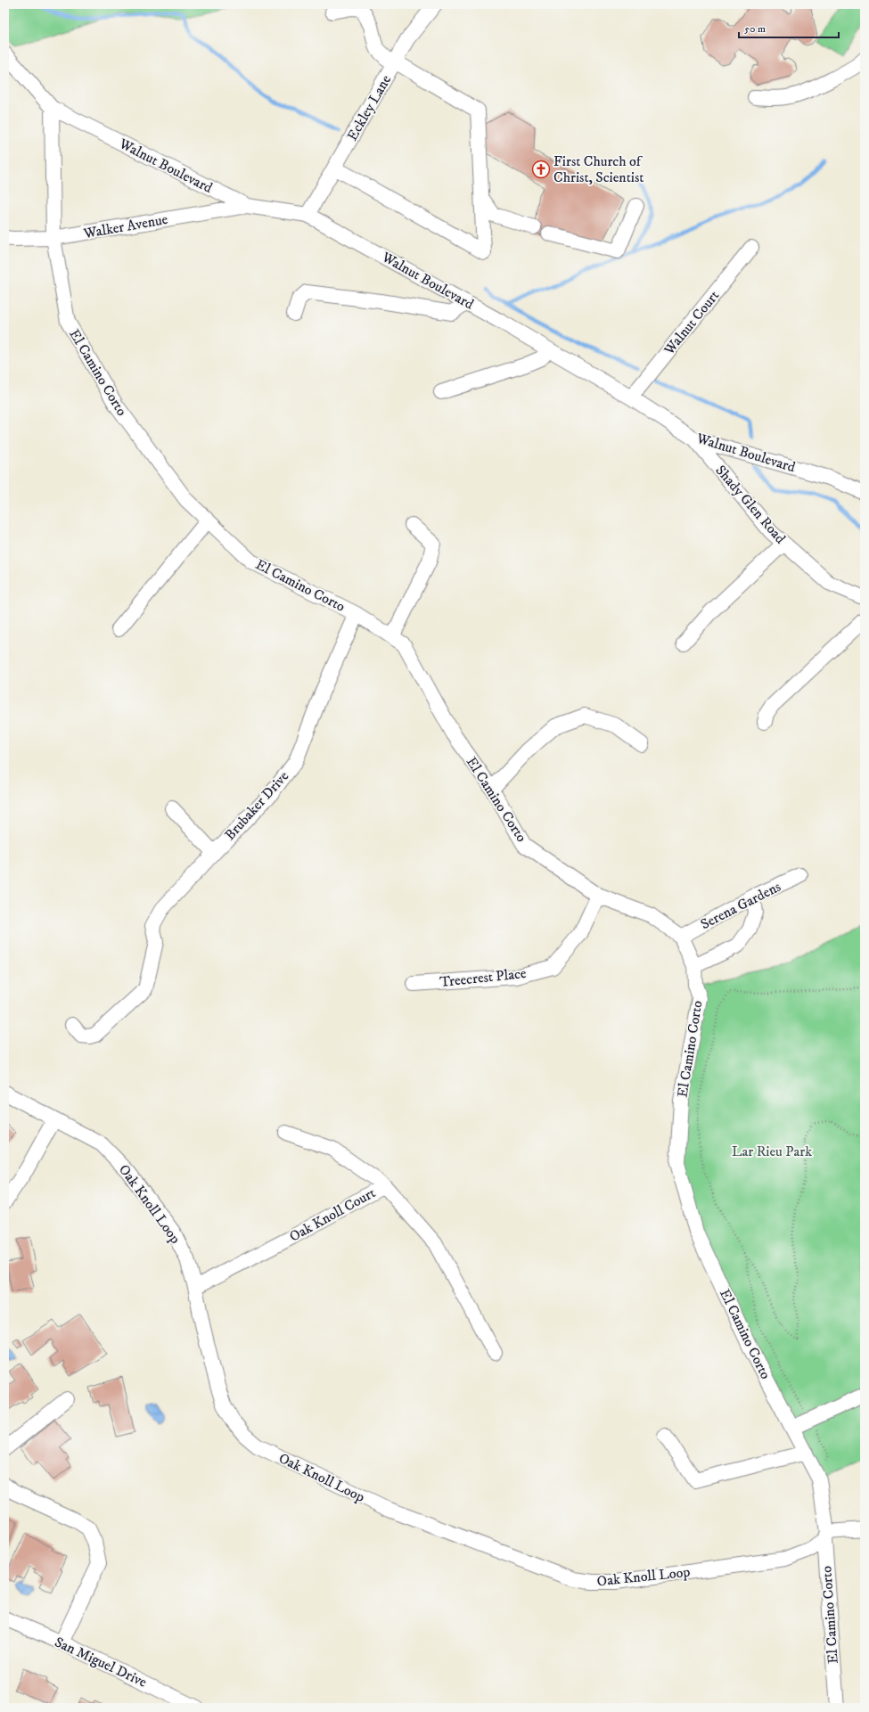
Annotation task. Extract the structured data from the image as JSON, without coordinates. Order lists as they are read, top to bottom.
{
  "streets": {
    "street": [
      "Eckley Lane",
      "Walnut Boulevard",
      "Walker Avenue",
      "Walnut Court",
      "El Camino Corto",
      "Shady Glen Road",
      "Brubaker Drive",
      "Serena Gardens",
      "Treecrest Place",
      "Oak Knoll Loop",
      "Oak Knoll Court",
      "San Miguel Drive"
    ]
  },
  "crossings": [
    ["Eckley Lane", "Walnut Boulevard"],
    ["Walnut Boulevard", "Walker Avenue"],
    ["Walnut Boulevard", "Walnut Court"],
    ["Walnut Boulevard", "El Camino Corto"],
    ["Walnut Boulevard", "Shady Glen Road"],
    ["Walker Avenue", "El Camino Corto"],
    ["El Camino Corto", "Brubaker Drive"],
    ["El Camino Corto", "Serena Gardens"],
    ["El Camino Corto", "Treecrest Place"],
    ["El Camino Corto", "Oak Knoll Loop"],
    ["Oak Knoll Loop", "Oak Knoll Court"]
  ],
  "parks": ["Lar Rieu Park"],
  "places": {
    "church": ["First Church of Christ, Scientist"]
  },
  "scale_bar": "50 m"
}
